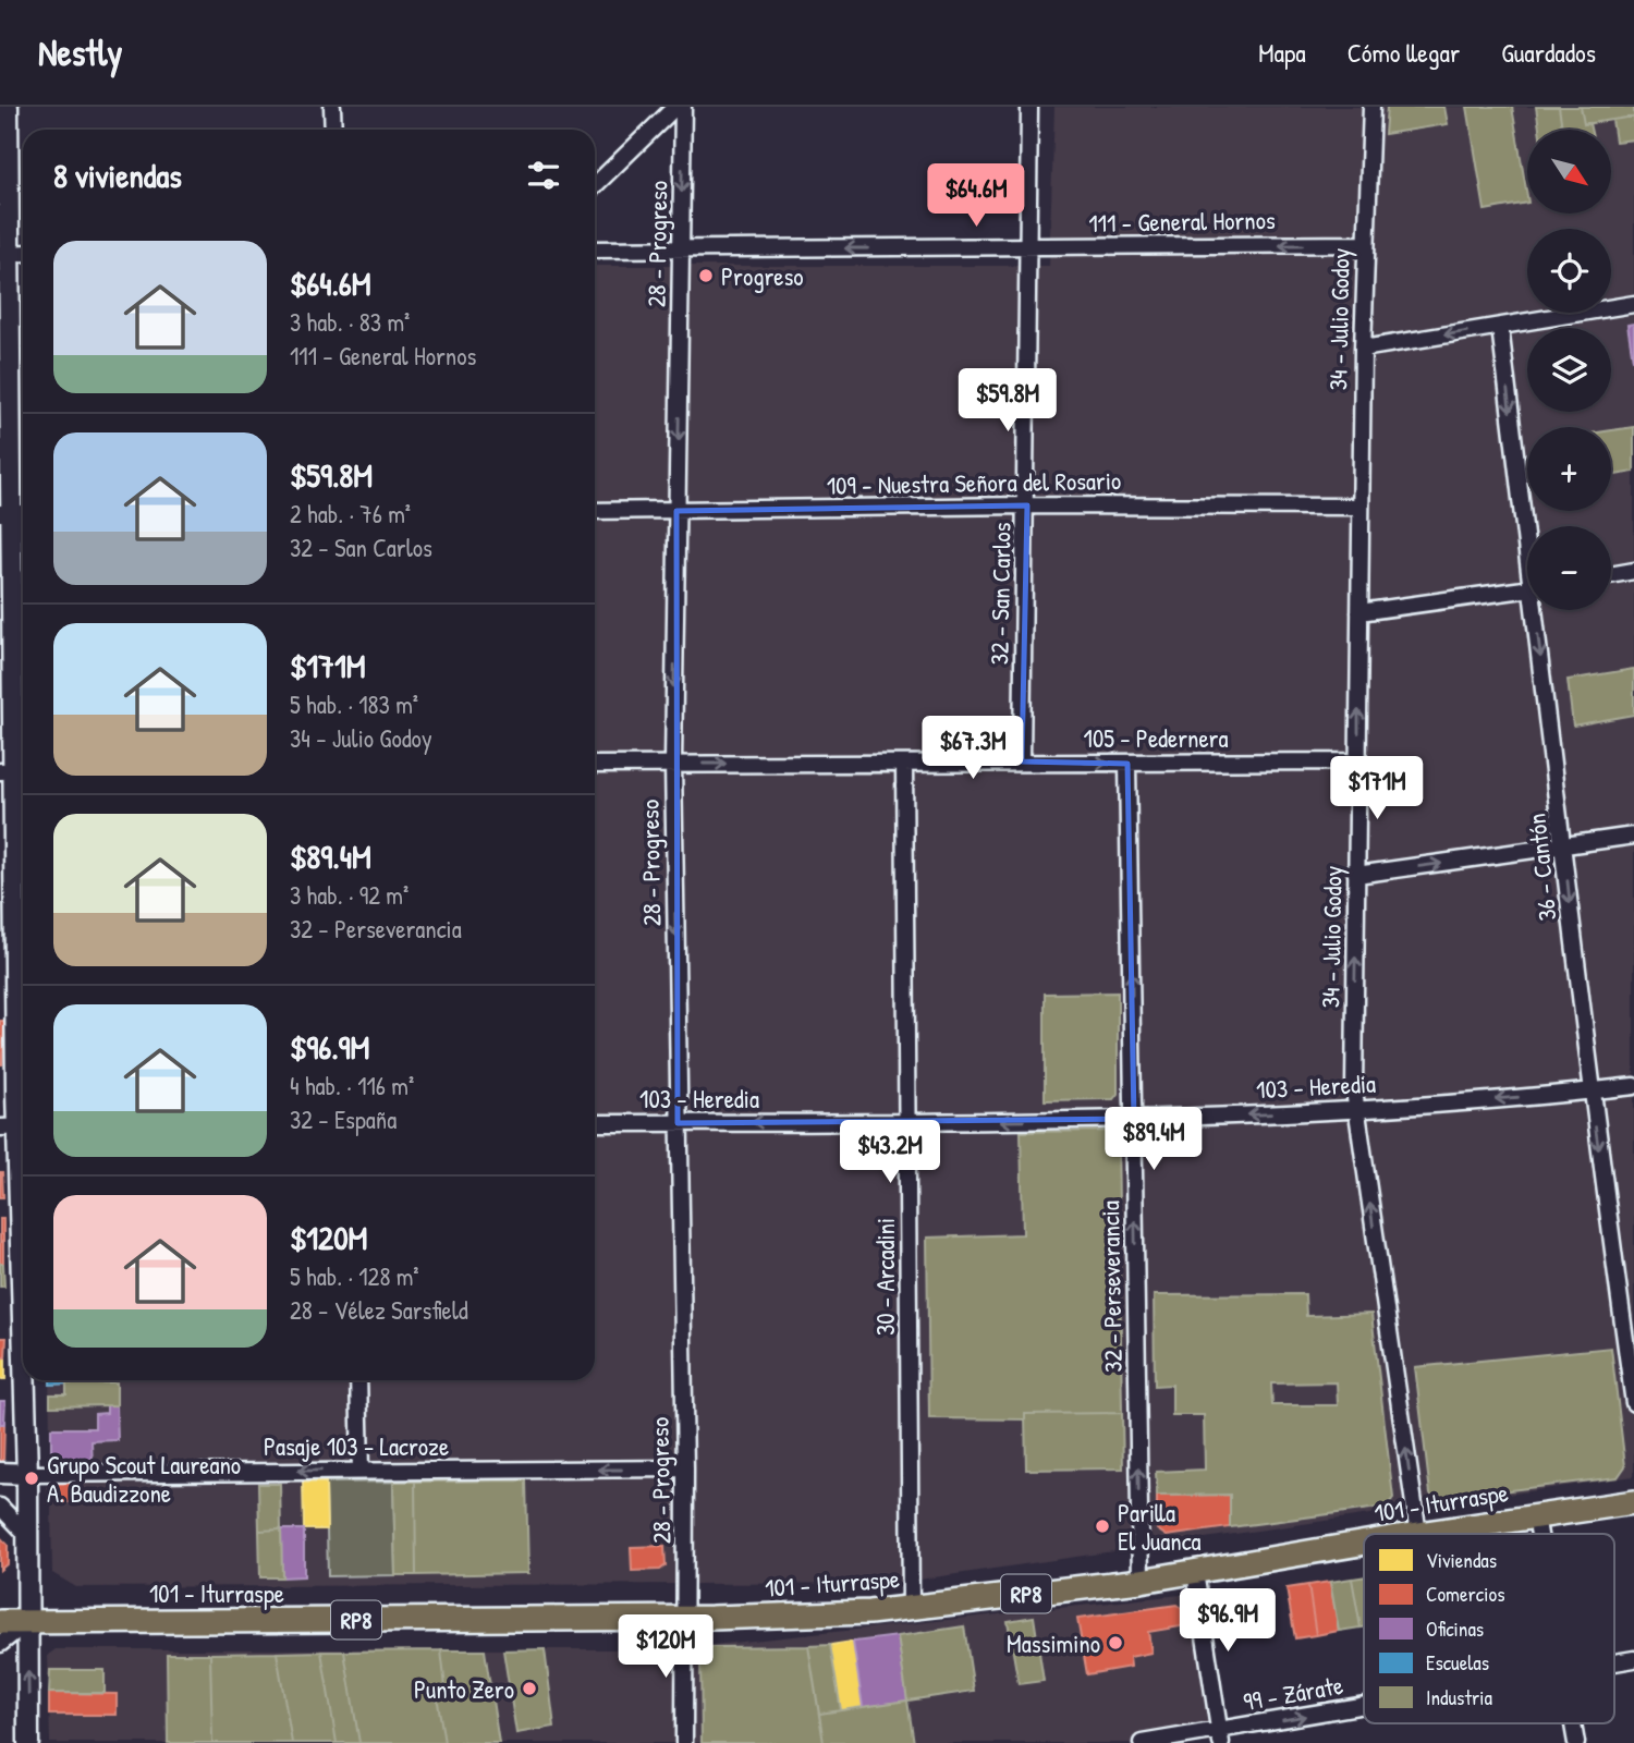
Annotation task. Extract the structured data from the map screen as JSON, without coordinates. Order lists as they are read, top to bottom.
{
  "streets": {
    "main road": ["101 - Iturraspe", "RP8"],
    "street": [
      "111 - General Hornos",
      "28 - Progreso",
      "34 - Julio Godoy",
      "109 - Nuestra Señora del Rosario",
      "32 - San Carlos",
      "105 - Pedernera",
      "36 - Cantón",
      "103 - Heredia",
      "30 - Arcadini",
      "32 - Perseverancia",
      "Pasaje 103 - Lacroze",
      "99 - Zárate"
    ]
  },
  "crossings": [
    ["111 - General Hornos", "28 - Progreso"],
    ["111 - General Hornos", "34 - Julio Godoy"],
    ["111 - General Hornos", "32 - San Carlos"],
    ["28 - Progreso", "109 - Nuestra Señora del Rosario"],
    ["28 - Progreso", "105 - Pedernera"],
    ["28 - Progreso", "103 - Heredia"],
    ["28 - Progreso", "Pasaje 103 - Lacroze"],
    ["28 - Progreso", "101 - Iturraspe"],
    ["34 - Julio Godoy", "109 - Nuestra Señora del Rosario"],
    ["34 - Julio Godoy", "105 - Pedernera"],
    ["34 - Julio Godoy", "103 - Heredia"],
    ["34 - Julio Godoy", "101 - Iturraspe"],
    ["109 - Nuestra Señora del Rosario", "32 - San Carlos"],
    ["32 - San Carlos", "105 - Pedernera"],
    ["105 - Pedernera", "30 - Arcadini"],
    ["105 - Pedernera", "32 - Perseverancia"],
    ["36 - Cantón", "103 - Heredia"],
    ["103 - Heredia", "30 - Arcadini"],
    ["103 - Heredia", "32 - Perseverancia"],
    ["30 - Arcadini", "101 - Iturraspe"],
    ["32 - Perseverancia", "101 - Iturraspe"],
    ["101 - Iturraspe", "RP8"]
  ],
  "one_way": [
    "111 - General Hornos",
    "28 - Progreso",
    "34 - Julio Godoy",
    "105 - Pedernera",
    "36 - Cantón",
    "103 - Heredia",
    "32 - Perseverancia",
    "Pasaje 103 - Lacroze",
    "99 - Zárate"
  ],
  "places": [
    "Progreso",
    "Grupo Scout Laureano A. Baudizzone",
    "Parilla El Juanca",
    "Massimino",
    "Punto Zero"
  ],
  "legend": [
    "Viviendas",
    "Comercios",
    "Oficinas",
    "Escuelas",
    "Industria"
  ],
  "north": "bottom right",
  "page": {
    "header": "Nestly",
    "nav": ["Mapa", "Cómo llegar", "Guardados"],
    "map_buttons": ["+", "−"],
    "heading": "8 viviendas",
    "price": [
      "$64.6M",
      "$59.8M",
      "$67.3M",
      "$171M",
      "$89.4M",
      "$43.2M",
      "$96.9M",
      "$120M"
    ],
    "list": [
      {
        "name": "$64.6M",
        "note": "3 hab. · 83 m² · 111 - General Hornos"
      },
      {
        "name": "$59.8M",
        "note": "2 hab. · 76 m² · 32 - San Carlos"
      },
      {
        "name": "$171M",
        "note": "5 hab. · 183 m² · 34 - Julio Godoy"
      },
      {
        "name": "$89.4M",
        "note": "3 hab. · 92 m² · 32 - Perseverancia"
      },
      {
        "name": "$96.9M",
        "note": "4 hab. · 116 m² · 32 - España"
      },
      {
        "name": "$120M",
        "note": "5 hab. · 128 m² · 28 - Vélez Sarsfield"
      }
    ]
  }
}
